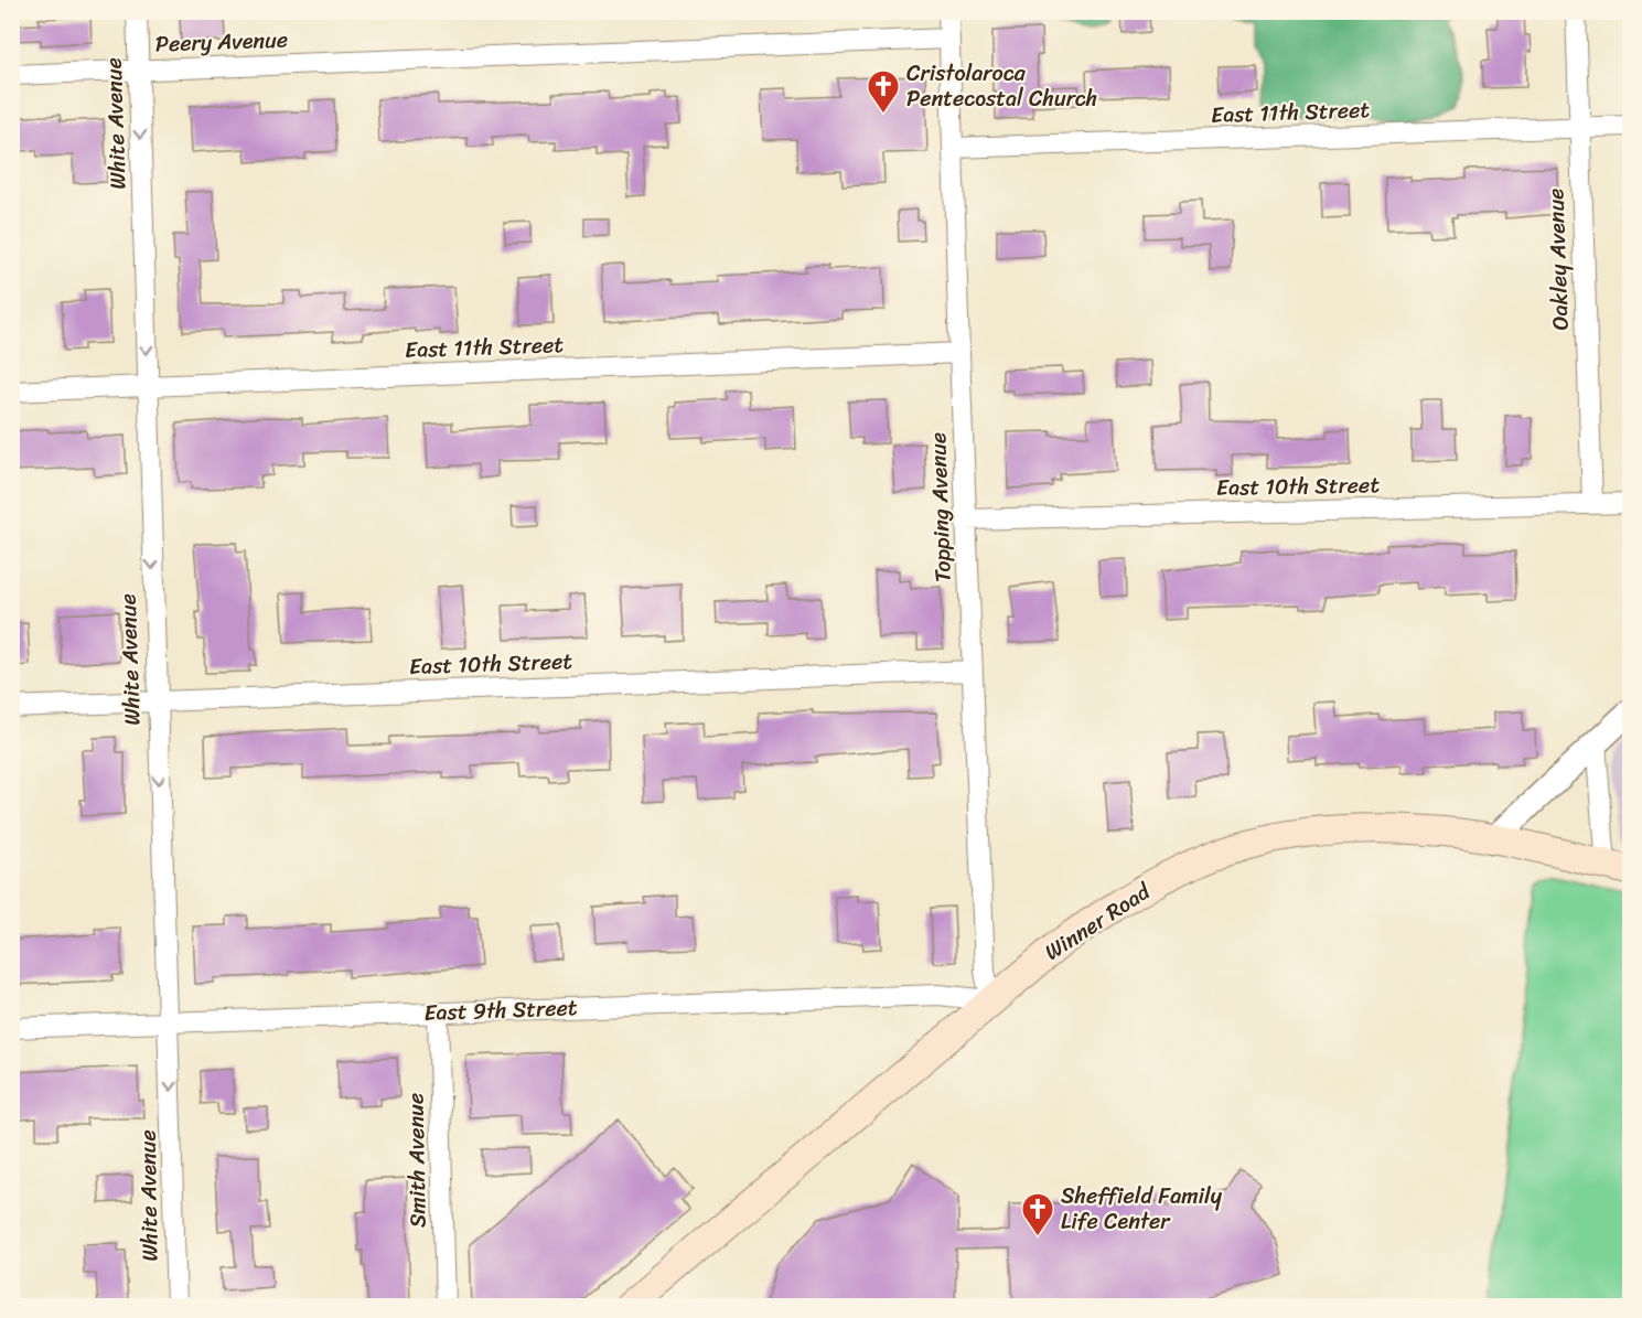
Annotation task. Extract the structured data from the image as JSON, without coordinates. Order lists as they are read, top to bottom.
{
  "streets": {
    "main road": ["Winner Road"],
    "street": [
      "Peery Avenue",
      "East 11th Street",
      "White Avenue",
      "Oakley Avenue",
      "East 10th Street",
      "Topping Avenue",
      "East 9th Street",
      "Smith Avenue"
    ]
  },
  "crossings": [
    ["Peery Avenue", "White Avenue"],
    ["Peery Avenue", "Topping Avenue"],
    ["East 11th Street", "White Avenue"],
    ["East 11th Street", "Oakley Avenue"],
    ["East 11th Street", "Topping Avenue"],
    ["White Avenue", "East 10th Street"],
    ["White Avenue", "East 9th Street"],
    ["Oakley Avenue", "East 10th Street"],
    ["East 10th Street", "Topping Avenue"],
    ["Topping Avenue", "Winner Road"],
    ["Topping Avenue", "East 9th Street"],
    ["Winner Road", "East 9th Street"],
    ["East 9th Street", "Smith Avenue"]
  ],
  "one_way": ["White Avenue"],
  "places": {
    "church": ["Cristolaroca Pentecostal Church", "Sheffield Family Life Center"]
  }
}
